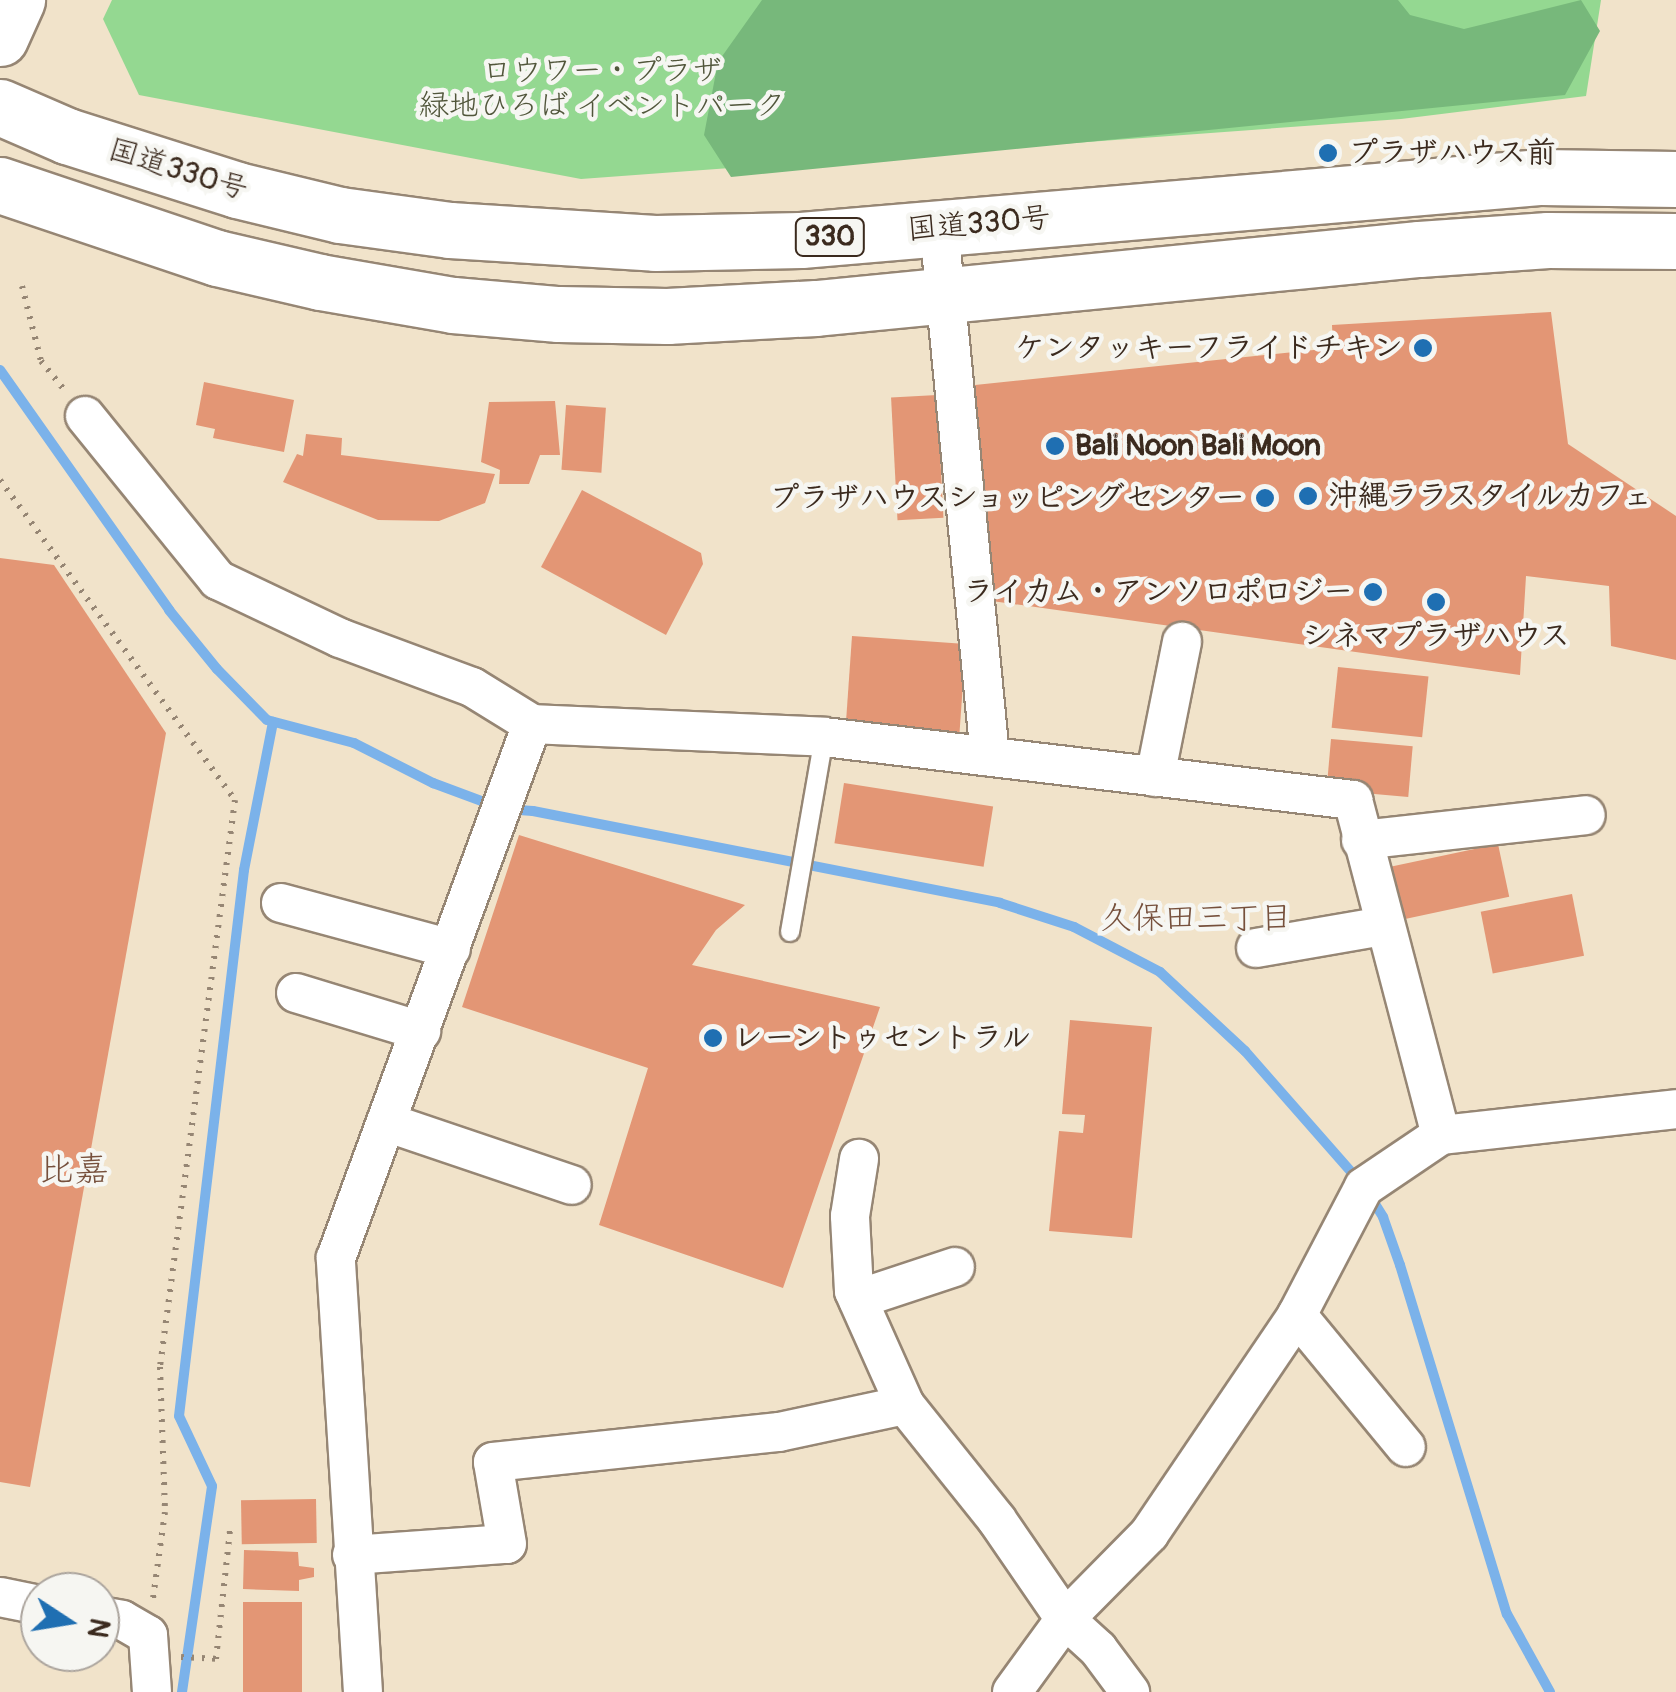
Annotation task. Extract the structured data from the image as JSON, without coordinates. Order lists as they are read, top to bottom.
{
  "streets": {
    "main road": ["国道330号", "330"]
  },
  "districts": ["久保田三丁目", "比嘉"],
  "parks": ["ロウワー・プラザ 緑地ひろば イベントパーク"],
  "places": [
    "プラザハウス前",
    "ケンタッキーフライドチキン",
    "Bali Noon Bali Moon",
    "沖縄ララスタイルカフェ",
    "プラザハウスショッピングセンター",
    "ライカム・アンソロポロジー",
    "シネマプラザハウス",
    "レーントゥセントラル"
  ],
  "north": "right"
}
